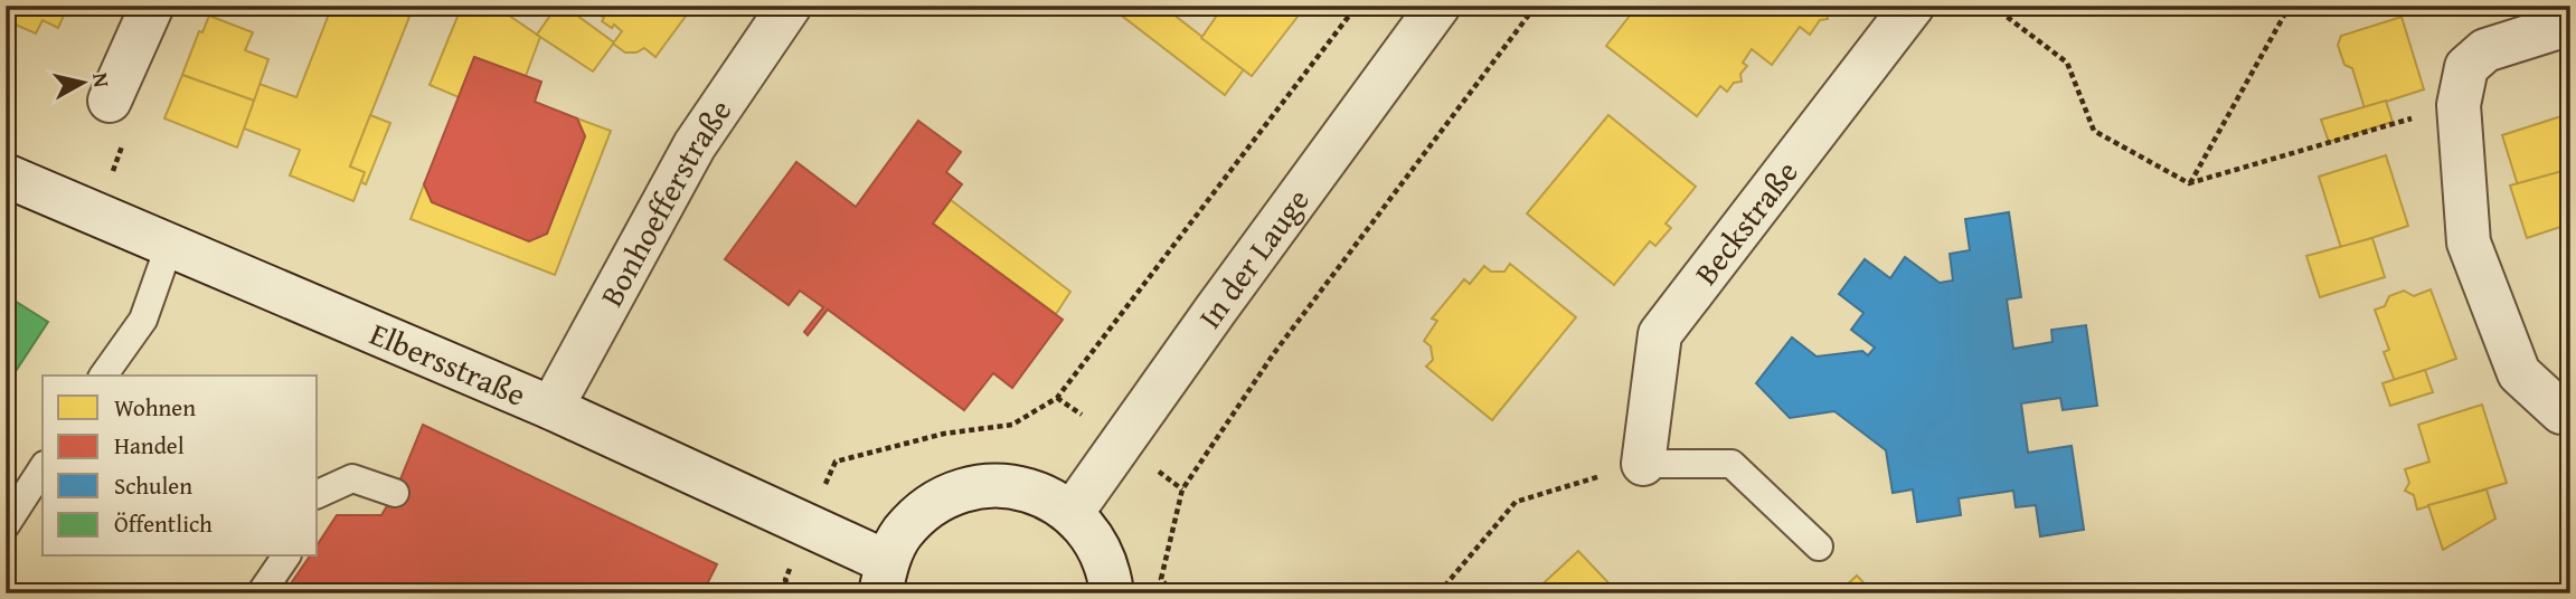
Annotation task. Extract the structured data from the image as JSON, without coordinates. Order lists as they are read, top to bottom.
{
  "streets": {
    "street": [
      "Bonhoefferstraße",
      "Beckstraße",
      "In der Lauge",
      "Elbersstraße"
    ]
  },
  "crossings": [
    ["Bonhoefferstraße", "Elbersstraße"]
  ],
  "legend": [
    "Wohnen",
    "Handel",
    "Schulen",
    "Öffentlich"
  ],
  "north": "right"
}
